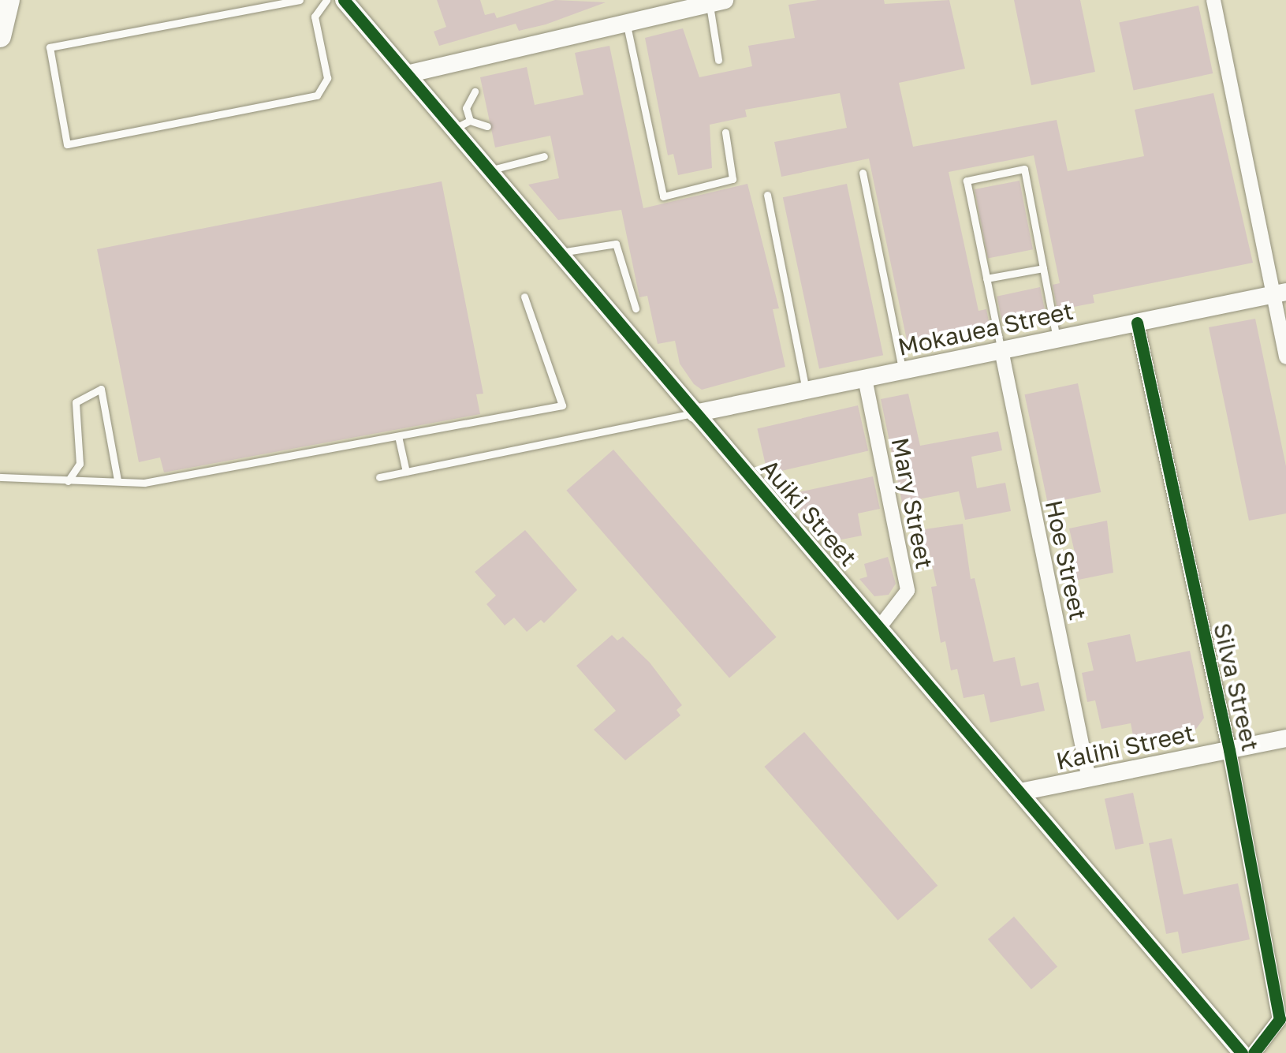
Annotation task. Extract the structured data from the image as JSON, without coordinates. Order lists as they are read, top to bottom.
{
  "streets": {
    "street": [
      "Mokauea Street",
      "Mary Street",
      "Auiki Street",
      "Hoe Street",
      "Silva Street",
      "Kalihi Street"
    ]
  },
  "crossings": [
    ["Mokauea Street", "Mary Street"],
    ["Mokauea Street", "Auiki Street"],
    ["Mokauea Street", "Hoe Street"],
    ["Mokauea Street", "Silva Street"],
    ["Mary Street", "Auiki Street"],
    ["Auiki Street", "Kalihi Street"],
    ["Hoe Street", "Kalihi Street"],
    ["Silva Street", "Kalihi Street"]
  ]
}
